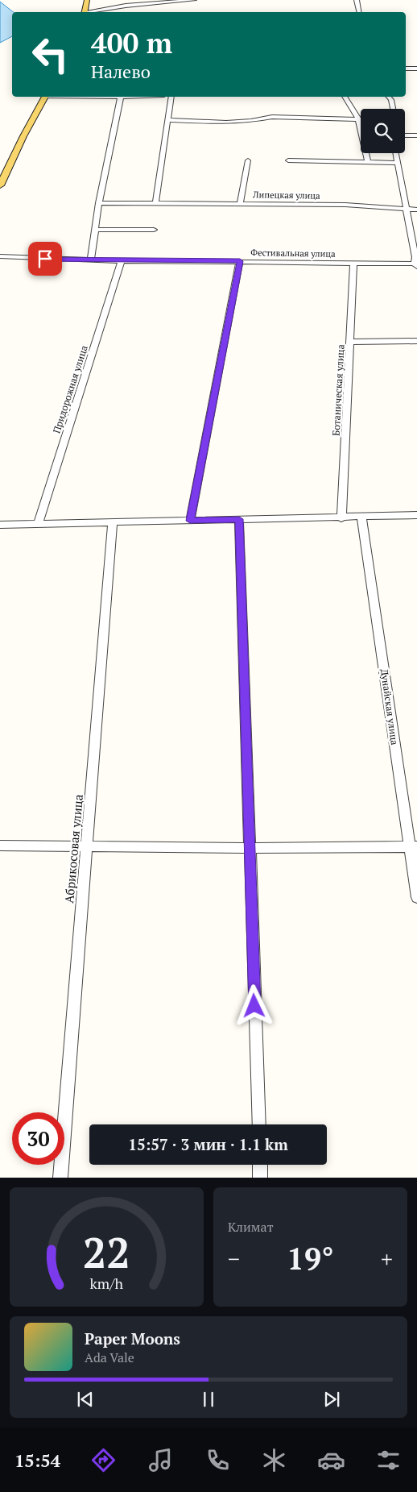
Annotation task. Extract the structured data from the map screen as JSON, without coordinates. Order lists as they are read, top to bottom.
{
  "streets": {
    "street": [
      "Липецкая улица",
      "Фестивальная улица",
      "Придорожная улица",
      "Ботаническая улица",
      "Дунайская улица",
      "Абрикосовая улица"
    ]
  },
  "crossings": [
    ["Фестивальная улица", "Придорожная улица"],
    ["Фестивальная улица", "Ботаническая улица"]
  ],
  "page": {
    "turn": ["400 m", "Налево"],
    "limit": "30",
    "trip": "15:57 · 3 мин · 1.1 km",
    "tile": "Климат",
    "heat": ["−", "19°", "+"],
    "song": ["Paper Moons", "Ada Vale"],
    "tabs": "15:54",
    "gauge": ["22", "km/h"]
  }
}
